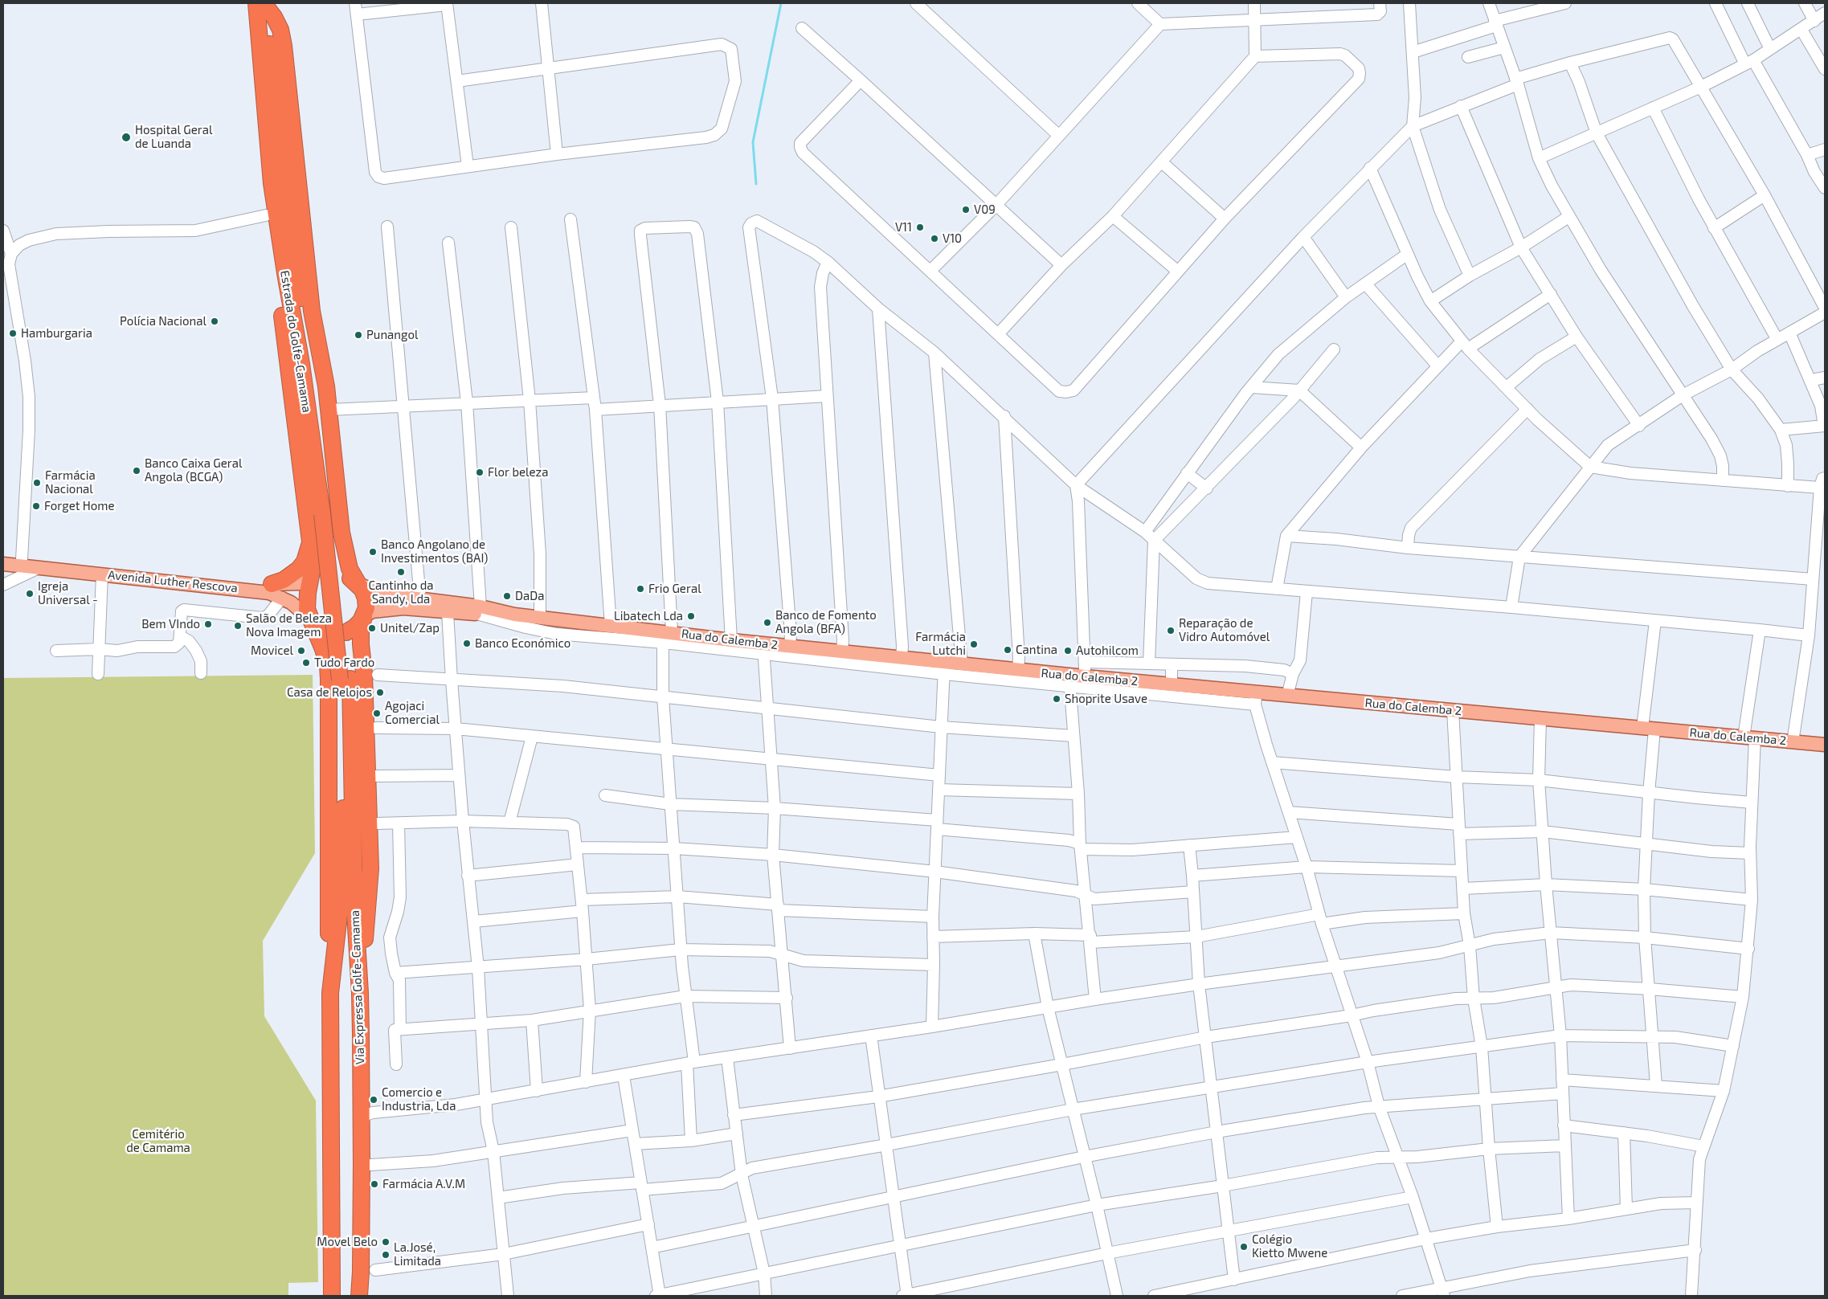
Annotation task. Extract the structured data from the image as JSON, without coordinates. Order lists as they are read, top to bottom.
{
  "streets": {
    "highway": ["Estrada do Golfe-Camama", "Via Expressa Golfe-Camama"],
    "main road": ["Avenida Luther Rescova", "Rua do Calemba 2"]
  },
  "crossings": [
    ["Estrada do Golfe-Camama", "Via Expressa Golfe-Camama"]
  ],
  "parks": ["Cemitério de Camama"],
  "places": [
    "Hospital Geral de Luanda",
    "V09",
    "V11",
    "V10",
    "Polícia Nacional",
    "Hamburgaria",
    "Punangol",
    "Banco Caixa Geral Angola (BCGA)",
    "Flor beleza",
    "Farmácia Nacional",
    "Forget Home",
    "Banco Angolano de Investimentos (BAI)",
    "Cantinho da Sandy, Lda",
    "Frio Geral",
    "Igreja Universal -",
    "DaDa",
    "Libatech Lda",
    "Banco de Fomento Angola (BFA)",
    "Bem VIndo",
    "Salão de Beleza Nova Imagem",
    "Unitel/Zap",
    "Reparação de Vidro Automóvel",
    "Banco Económico",
    "Farmácia Lutchi",
    "Cantina",
    "Movicel",
    "Autohilcom",
    "Tudo Fardo",
    "Casa de Relojos",
    "Shoprite Usave",
    "Agojaci Comercial",
    "Comercio e Industria, Lda",
    "Farmácia A.V.M",
    "Movel Belo",
    "Colégio Kietto Mwene",
    "La.José, Limitada"
  ]
}
